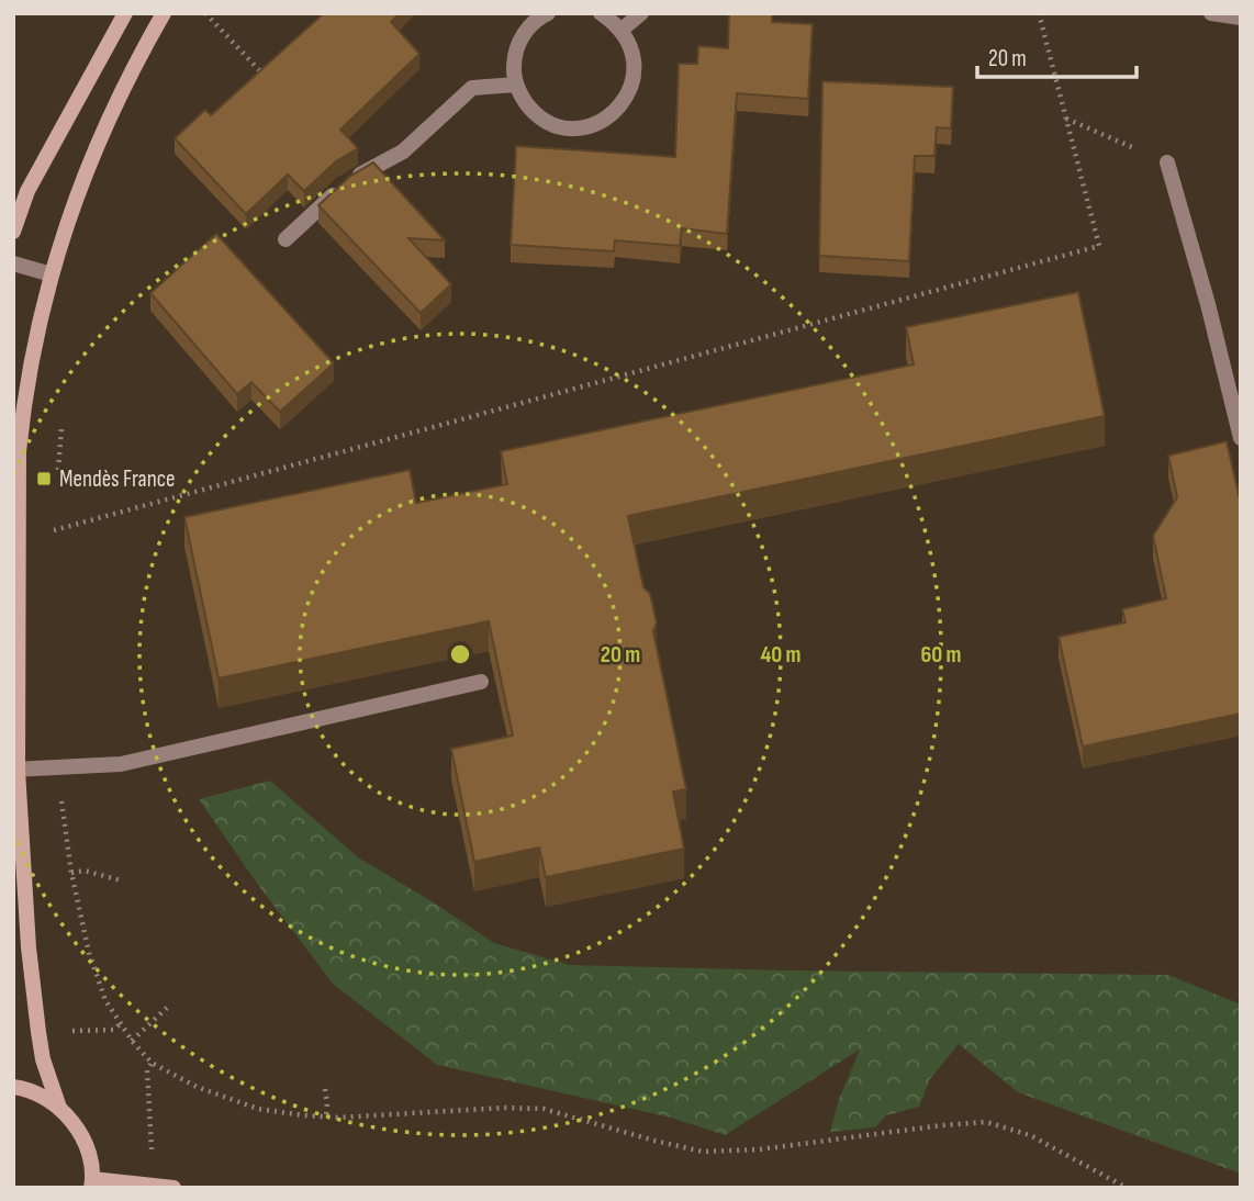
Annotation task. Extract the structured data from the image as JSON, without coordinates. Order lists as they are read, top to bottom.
{
  "places": {
    "transit": ["Mendès France"]
  },
  "scale_bar": "20 m",
  "rings": ["20 m", "40 m", "60 m"]
}
